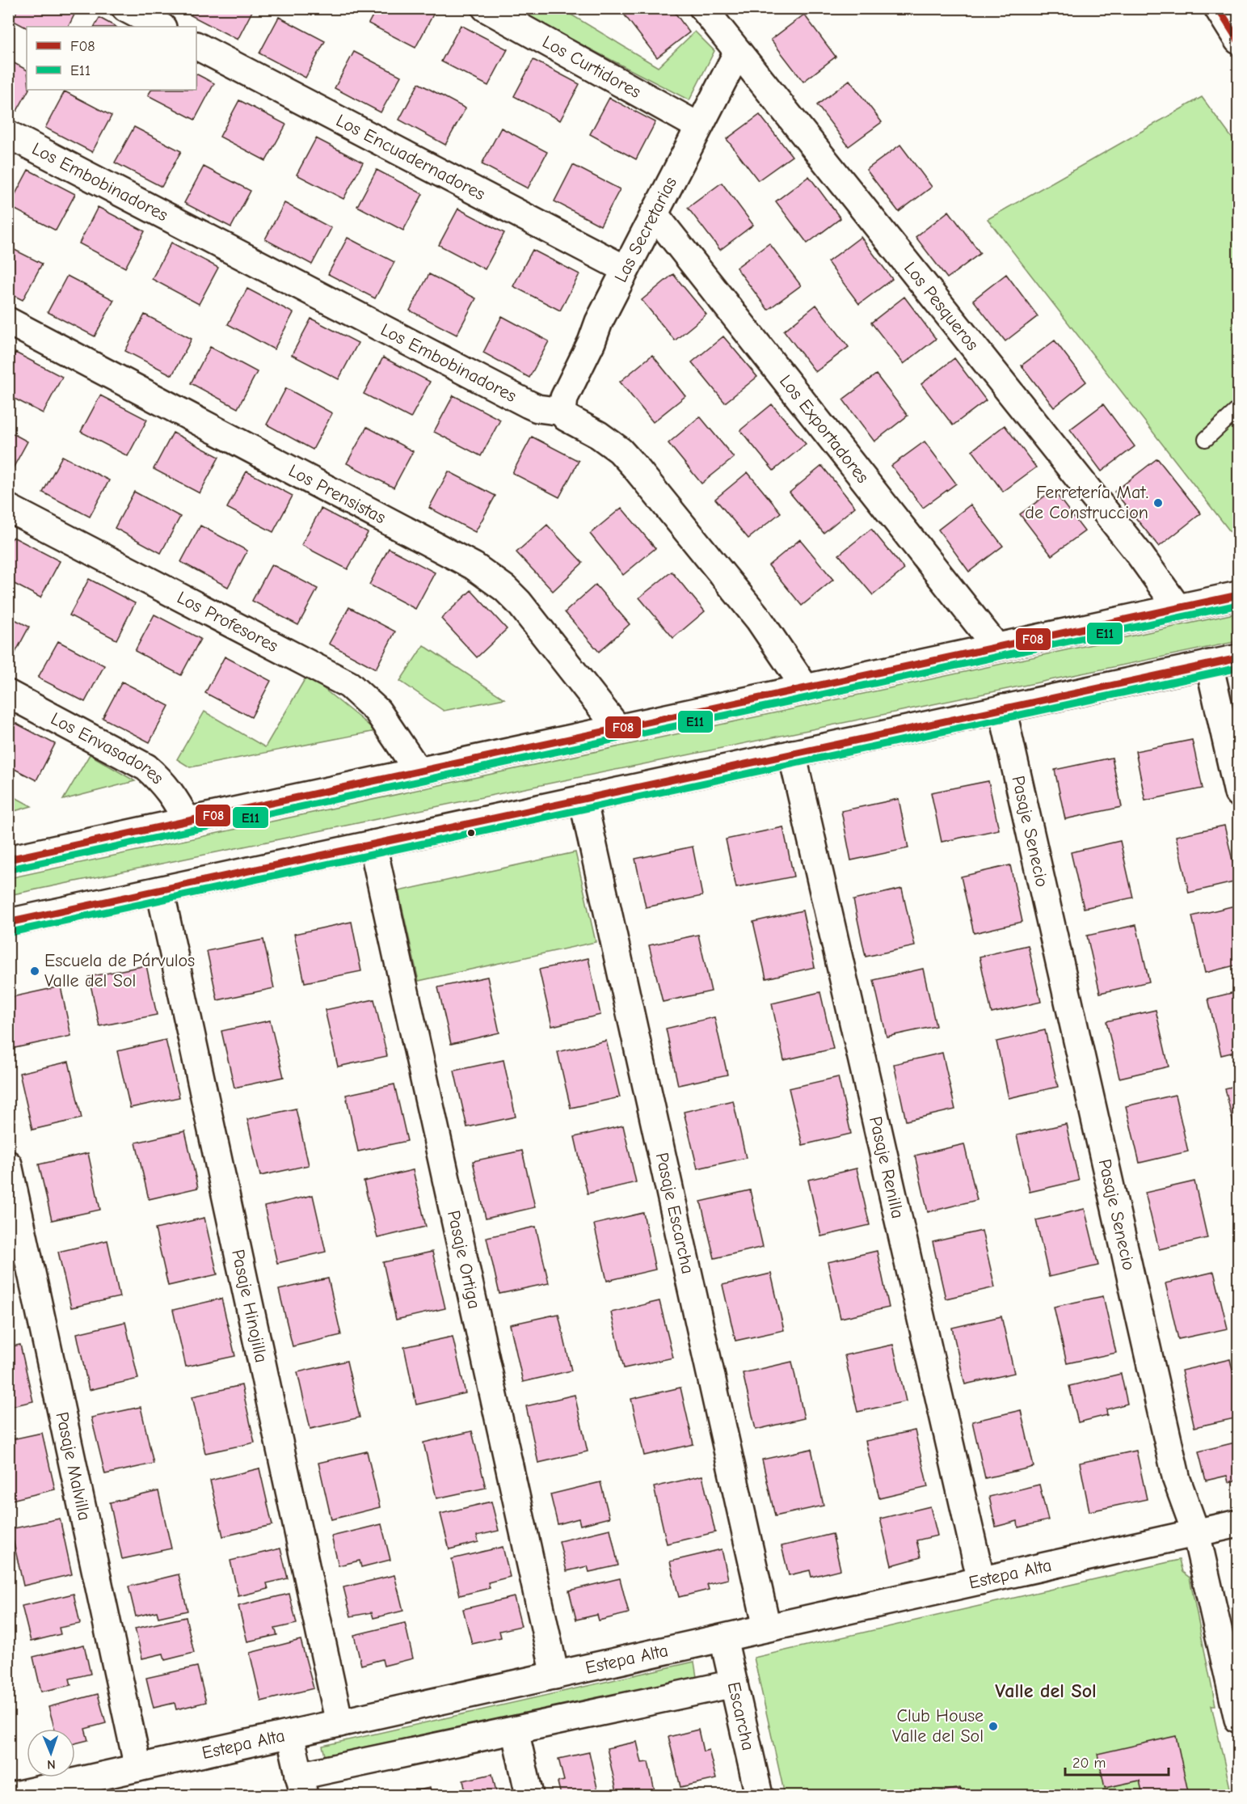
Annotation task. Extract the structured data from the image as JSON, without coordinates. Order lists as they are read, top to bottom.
{
  "streets": {
    "street": [
      "Los Curtidores",
      "Los Encuadernadores",
      "Los Embobinadores",
      "Las Secretarias",
      "Los Pesqueros",
      "Los Exportadores",
      "Los Prensistas",
      "Los Profesores",
      "Los Envasadores",
      "Pasaje Senecio",
      "Pasaje Renilla",
      "Pasaje Escarcha",
      "Pasaje Ortiga",
      "Pasaje Hinojilla",
      "Pasaje Malvilla",
      "Estepa Alta",
      "Escarcha"
    ]
  },
  "crossings": [
    ["Los Curtidores", "Las Secretarias"],
    ["Los Encuadernadores", "Las Secretarias"],
    ["Los Embobinadores", "Las Secretarias"],
    ["Las Secretarias", "Los Pesqueros"],
    ["Las Secretarias", "Los Exportadores"],
    ["Pasaje Senecio", "Estepa Alta"],
    ["Pasaje Renilla", "Estepa Alta"],
    ["Pasaje Escarcha", "Estepa Alta"],
    ["Pasaje Ortiga", "Estepa Alta"],
    ["Pasaje Hinojilla", "Estepa Alta"],
    ["Pasaje Malvilla", "Estepa Alta"],
    ["Estepa Alta", "Escarcha"]
  ],
  "districts": ["Valle del Sol"],
  "places": ["Ferretería Mat. de Construccion", "Escuela de Párvulos Valle del Sol", "Club House Valle del Sol"],
  "lines": ["transit line F08", "transit line E11"],
  "legend": ["F08", "E11"],
  "scale_bar": "20 m",
  "north": "bottom"
}
